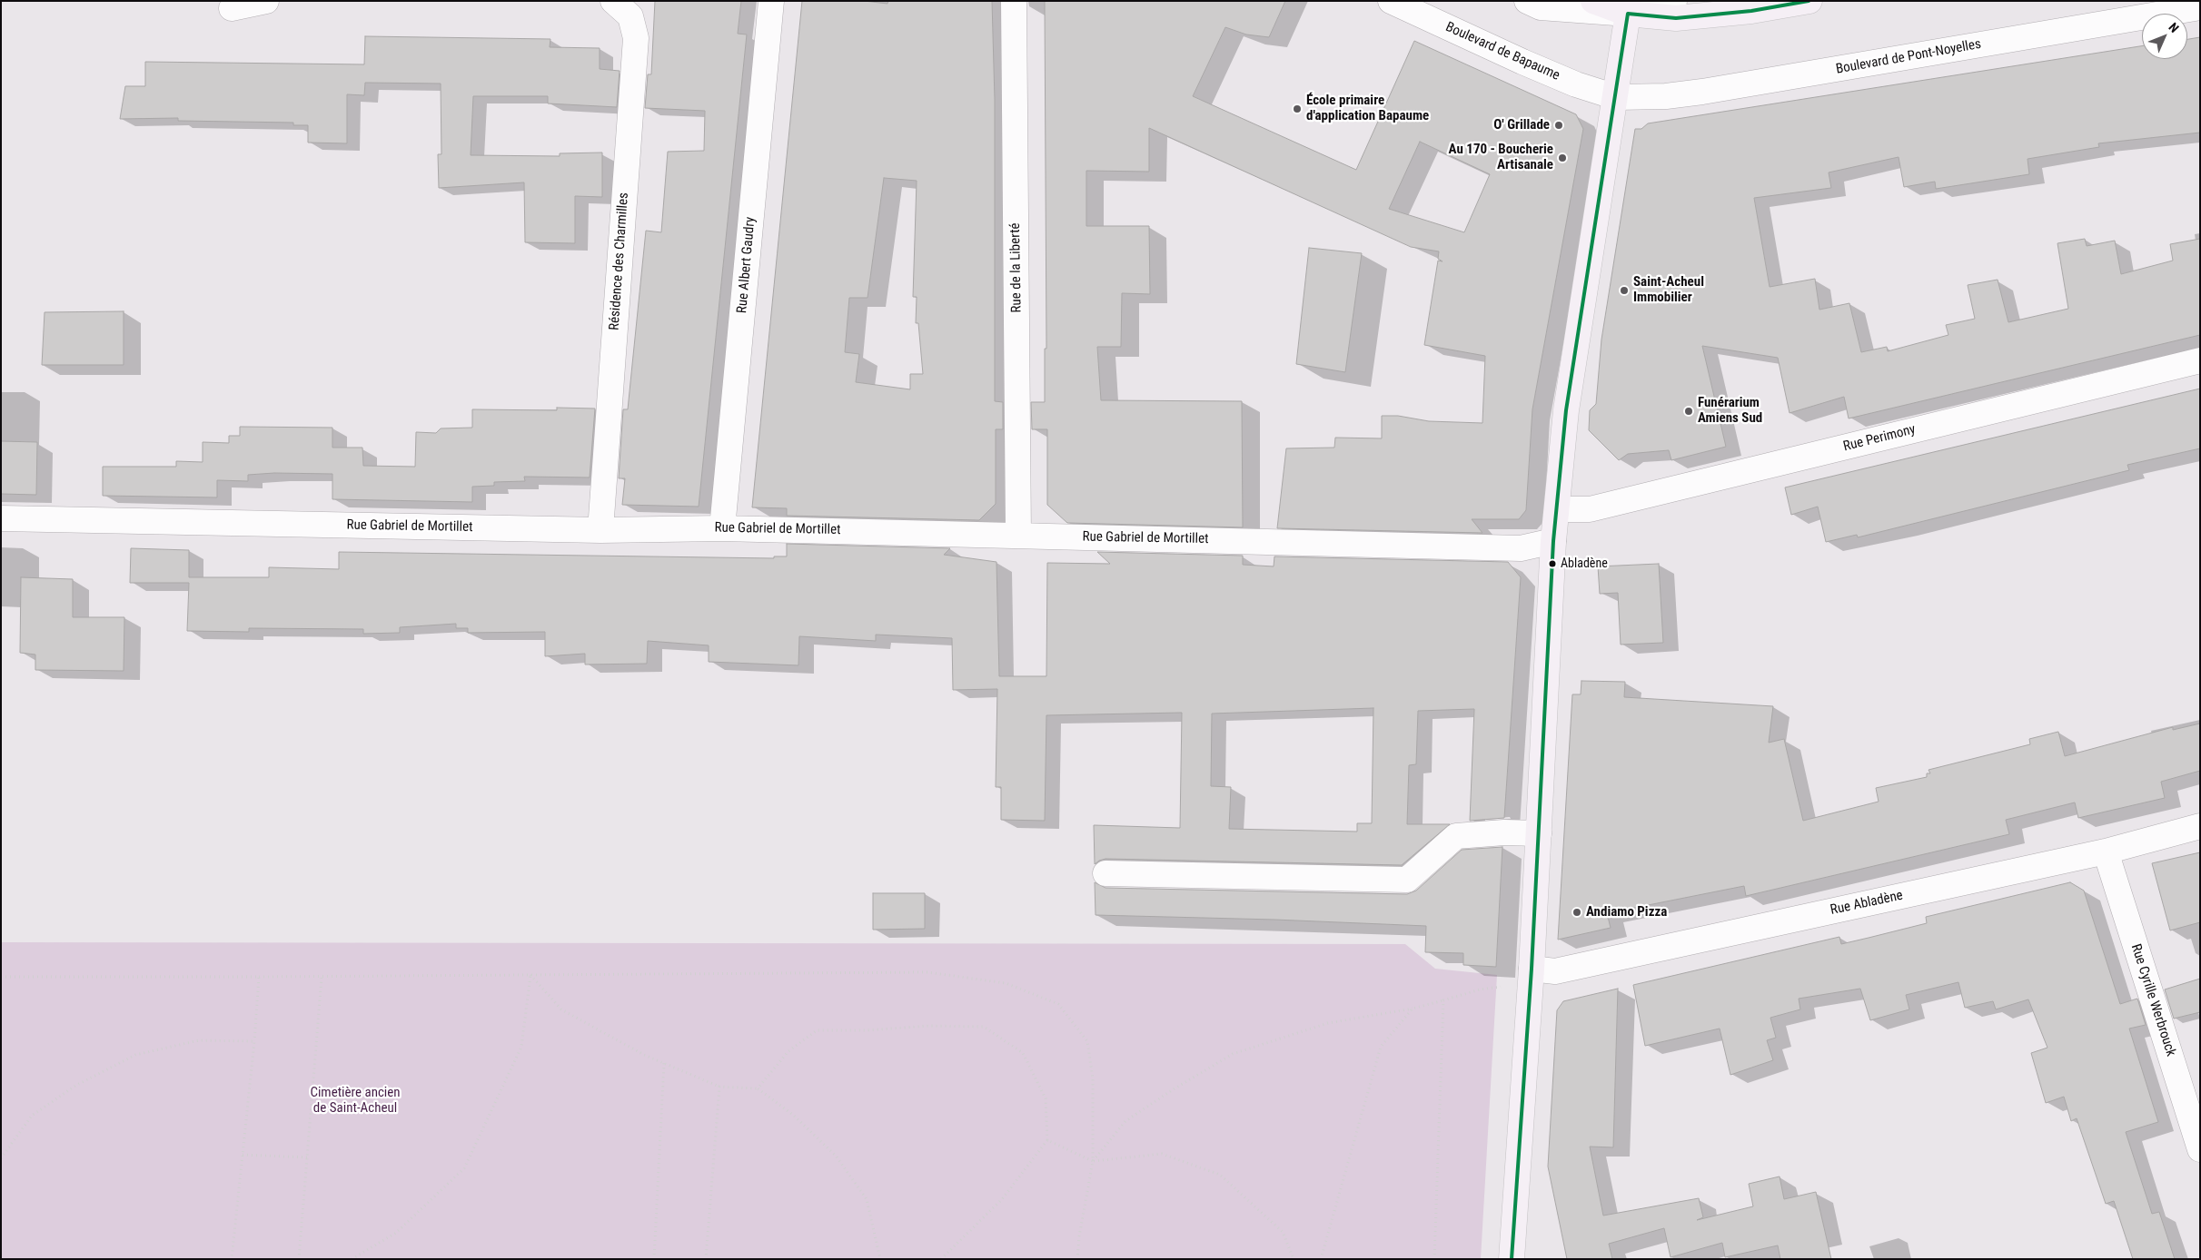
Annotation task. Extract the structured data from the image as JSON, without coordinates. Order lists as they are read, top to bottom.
{
  "streets": {
    "street": [
      "Boulevard de Bapaume",
      "Boulevard de Pont-Noyelles",
      "Résidence des Charmilles",
      "Rue Albert Gaudry",
      "Rue de la Liberté",
      "Rue Perimony",
      "Rue Gabriel de Mortillet",
      "Rue Abladène",
      "Rue Cyrille Werbrouck"
    ]
  },
  "crossings": [
    ["Boulevard de Bapaume", "Boulevard de Pont-Noyelles"],
    ["Résidence des Charmilles", "Rue Gabriel de Mortillet"],
    ["Rue Albert Gaudry", "Rue Gabriel de Mortillet"],
    ["Rue de la Liberté", "Rue Gabriel de Mortillet"],
    ["Rue Abladène", "Rue Cyrille Werbrouck"]
  ],
  "parks": ["Cimetière ancien de Saint-Acheul"],
  "places": [
    "École primaire d'application Bapaume",
    "O' Grillade",
    "Au 170 - Boucherie Artisanale",
    "Saint-Acheul Immobilier",
    "Funérarium Amiens Sud",
    "Abladène",
    "Andiamo Pizza"
  ],
  "north": "top right"
}
